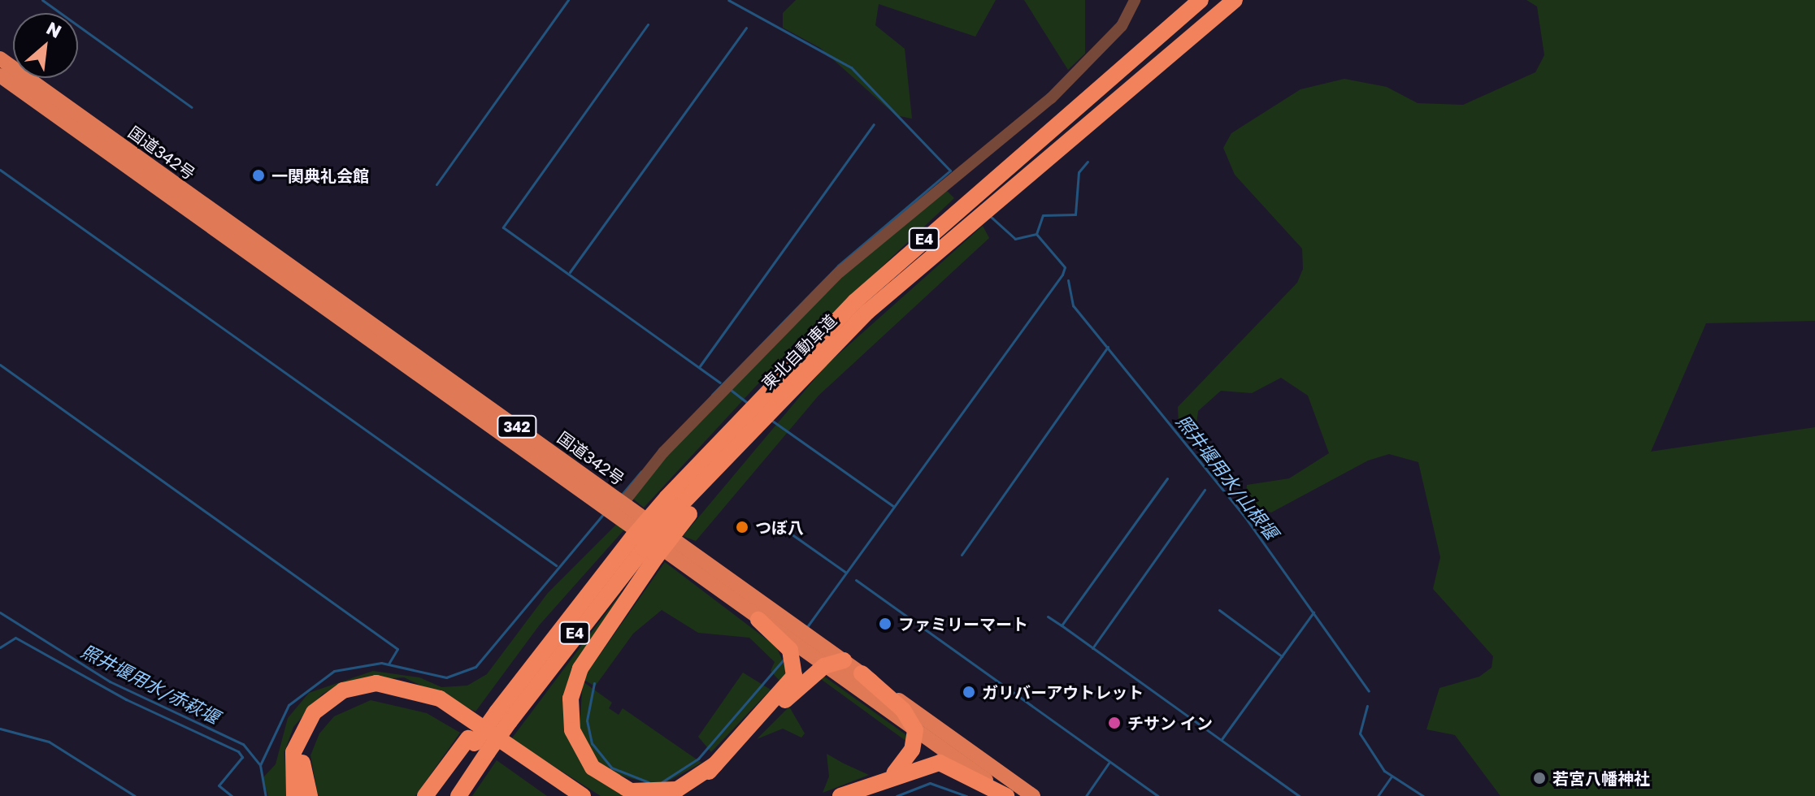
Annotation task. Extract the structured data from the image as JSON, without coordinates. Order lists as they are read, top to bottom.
{
  "streets": {
    "highway": [
      "国道342号",
      "E4",
      "東北自動車道",
      "342"
    ]
  },
  "water": ["照井堰用水/山根堰", "照井堰用水/赤萩堰"],
  "places": [
    "一関典礼会館",
    "つぼ八",
    "ファミリーマート",
    "ガリバーアウトレット",
    "チサン イン",
    "若宮八幡神社"
  ],
  "north": "top right"
}
